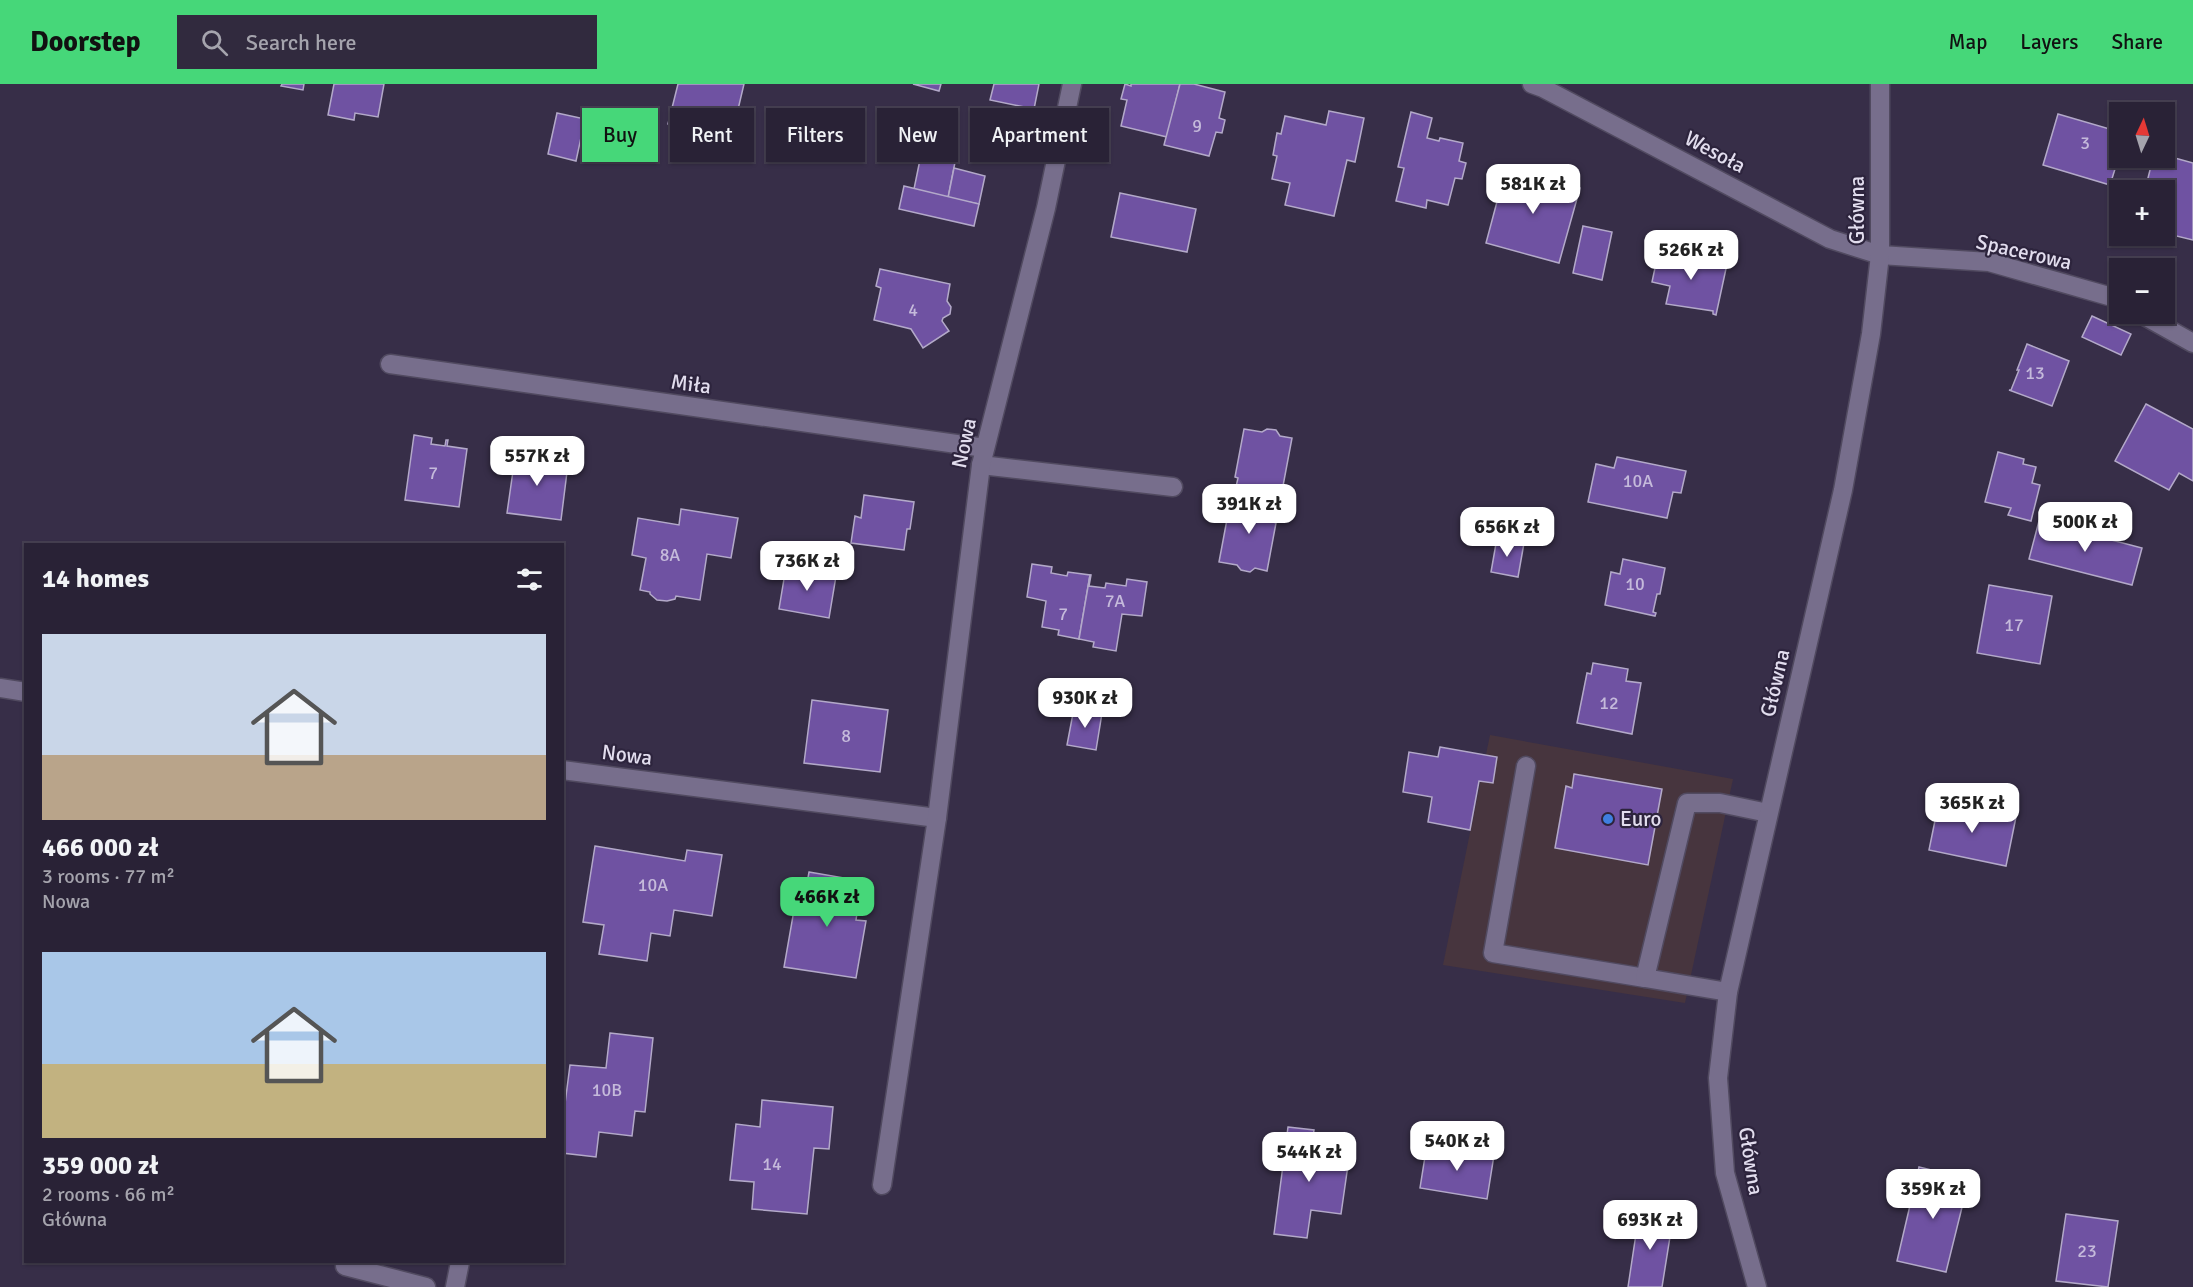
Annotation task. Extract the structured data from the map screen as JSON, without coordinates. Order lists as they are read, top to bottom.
{
  "streets": {
    "street": [
      "Wesoła",
      "Główna",
      "Spacerowa",
      "Miła",
      "Nowa"
    ]
  },
  "crossings": [
    ["Wesoła", "Główna"],
    ["Wesoła", "Spacerowa"],
    ["Główna", "Spacerowa"],
    ["Miła", "Nowa"]
  ],
  "places": ["Euro"],
  "house_numbers": [
    "9",
    "3",
    "4",
    "13",
    "7",
    "10A",
    "8A",
    "10",
    "7A",
    "7",
    "17",
    "12",
    "8",
    "10A",
    "10B",
    "14",
    "23"
  ],
  "north": "top",
  "page": {
    "header": "Doorstep",
    "search": "Search here",
    "nav": ["Map", "Layers", "Share"],
    "map_buttons": ["+", "−"],
    "chip": [
      "Buy",
      "Rent",
      "Filters",
      "New",
      "Apartment"
    ],
    "price": [
      "581K zł",
      "526K zł",
      "557K zł",
      "391K zł",
      "500K zł",
      "656K zł",
      "736K zł",
      "930K zł",
      "365K zł",
      "466K zł",
      "540K zł",
      "544K zł",
      "359K zł",
      "693K zł"
    ],
    "heading": "14 homes",
    "list": [
      {
        "name": "466 000 zł",
        "note": "3 rooms · 77 m² · Nowa"
      },
      {
        "name": "359 000 zł",
        "note": "2 rooms · 66 m² · Główna"
      }
    ]
  }
}
